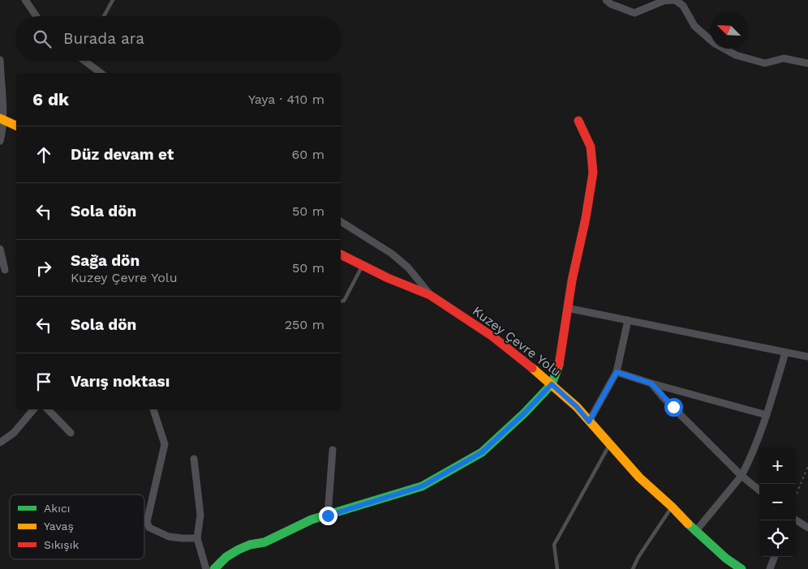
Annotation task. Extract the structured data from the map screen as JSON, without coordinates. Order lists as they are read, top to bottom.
{
  "streets": {
    "street": ["Kuzey Çevre Yolu"]
  },
  "legend": ["Akıcı", "Yavaş", "Sıkışık"],
  "north": "top left",
  "page": {
    "search": "Burada ara",
    "heading": ["6 dk", "Yaya · 410 m"],
    "list": [
      ["Düz devam et", "60 m"],
      ["Sola dön", "50 m"],
      ["Sağa dön", "Kuzey Çevre Yolu", "50 m"],
      ["Sola dön", "250 m"],
      "Varış noktası"
    ],
    "map_buttons": ["+", "−"]
  }
}
